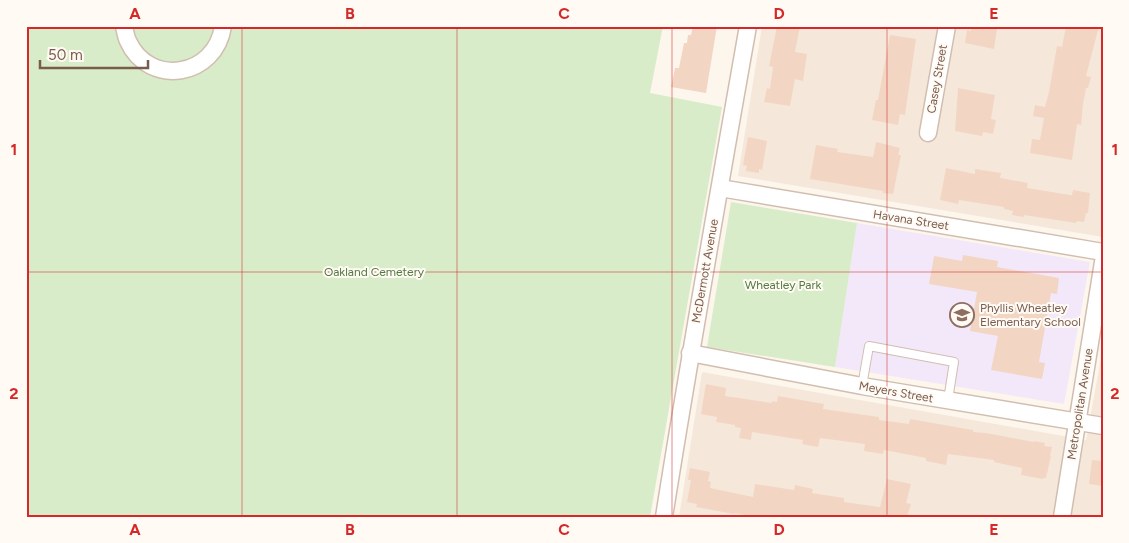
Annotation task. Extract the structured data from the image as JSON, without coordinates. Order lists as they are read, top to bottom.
{
  "streets": {
    "street": [
      "Casey Street",
      "Havana Street",
      "McDermott Avenue",
      "Meyers Street",
      "Metropolitan Avenue"
    ]
  },
  "crossings": [
    ["Havana Street", "McDermott Avenue"],
    ["McDermott Avenue", "Meyers Street"],
    ["Meyers Street", "Metropolitan Avenue"]
  ],
  "parks": ["Oakland Cemetery", "Wheatley Park"],
  "places": {
    "school or university": ["Phyllis Wheatley Elementary School"]
  },
  "scale_bar": "50 m",
  "grid": {
    "columns": [
      "A",
      "B",
      "C",
      "D",
      "E"
    ],
    "rows": ["1", "2"]
  }
}
